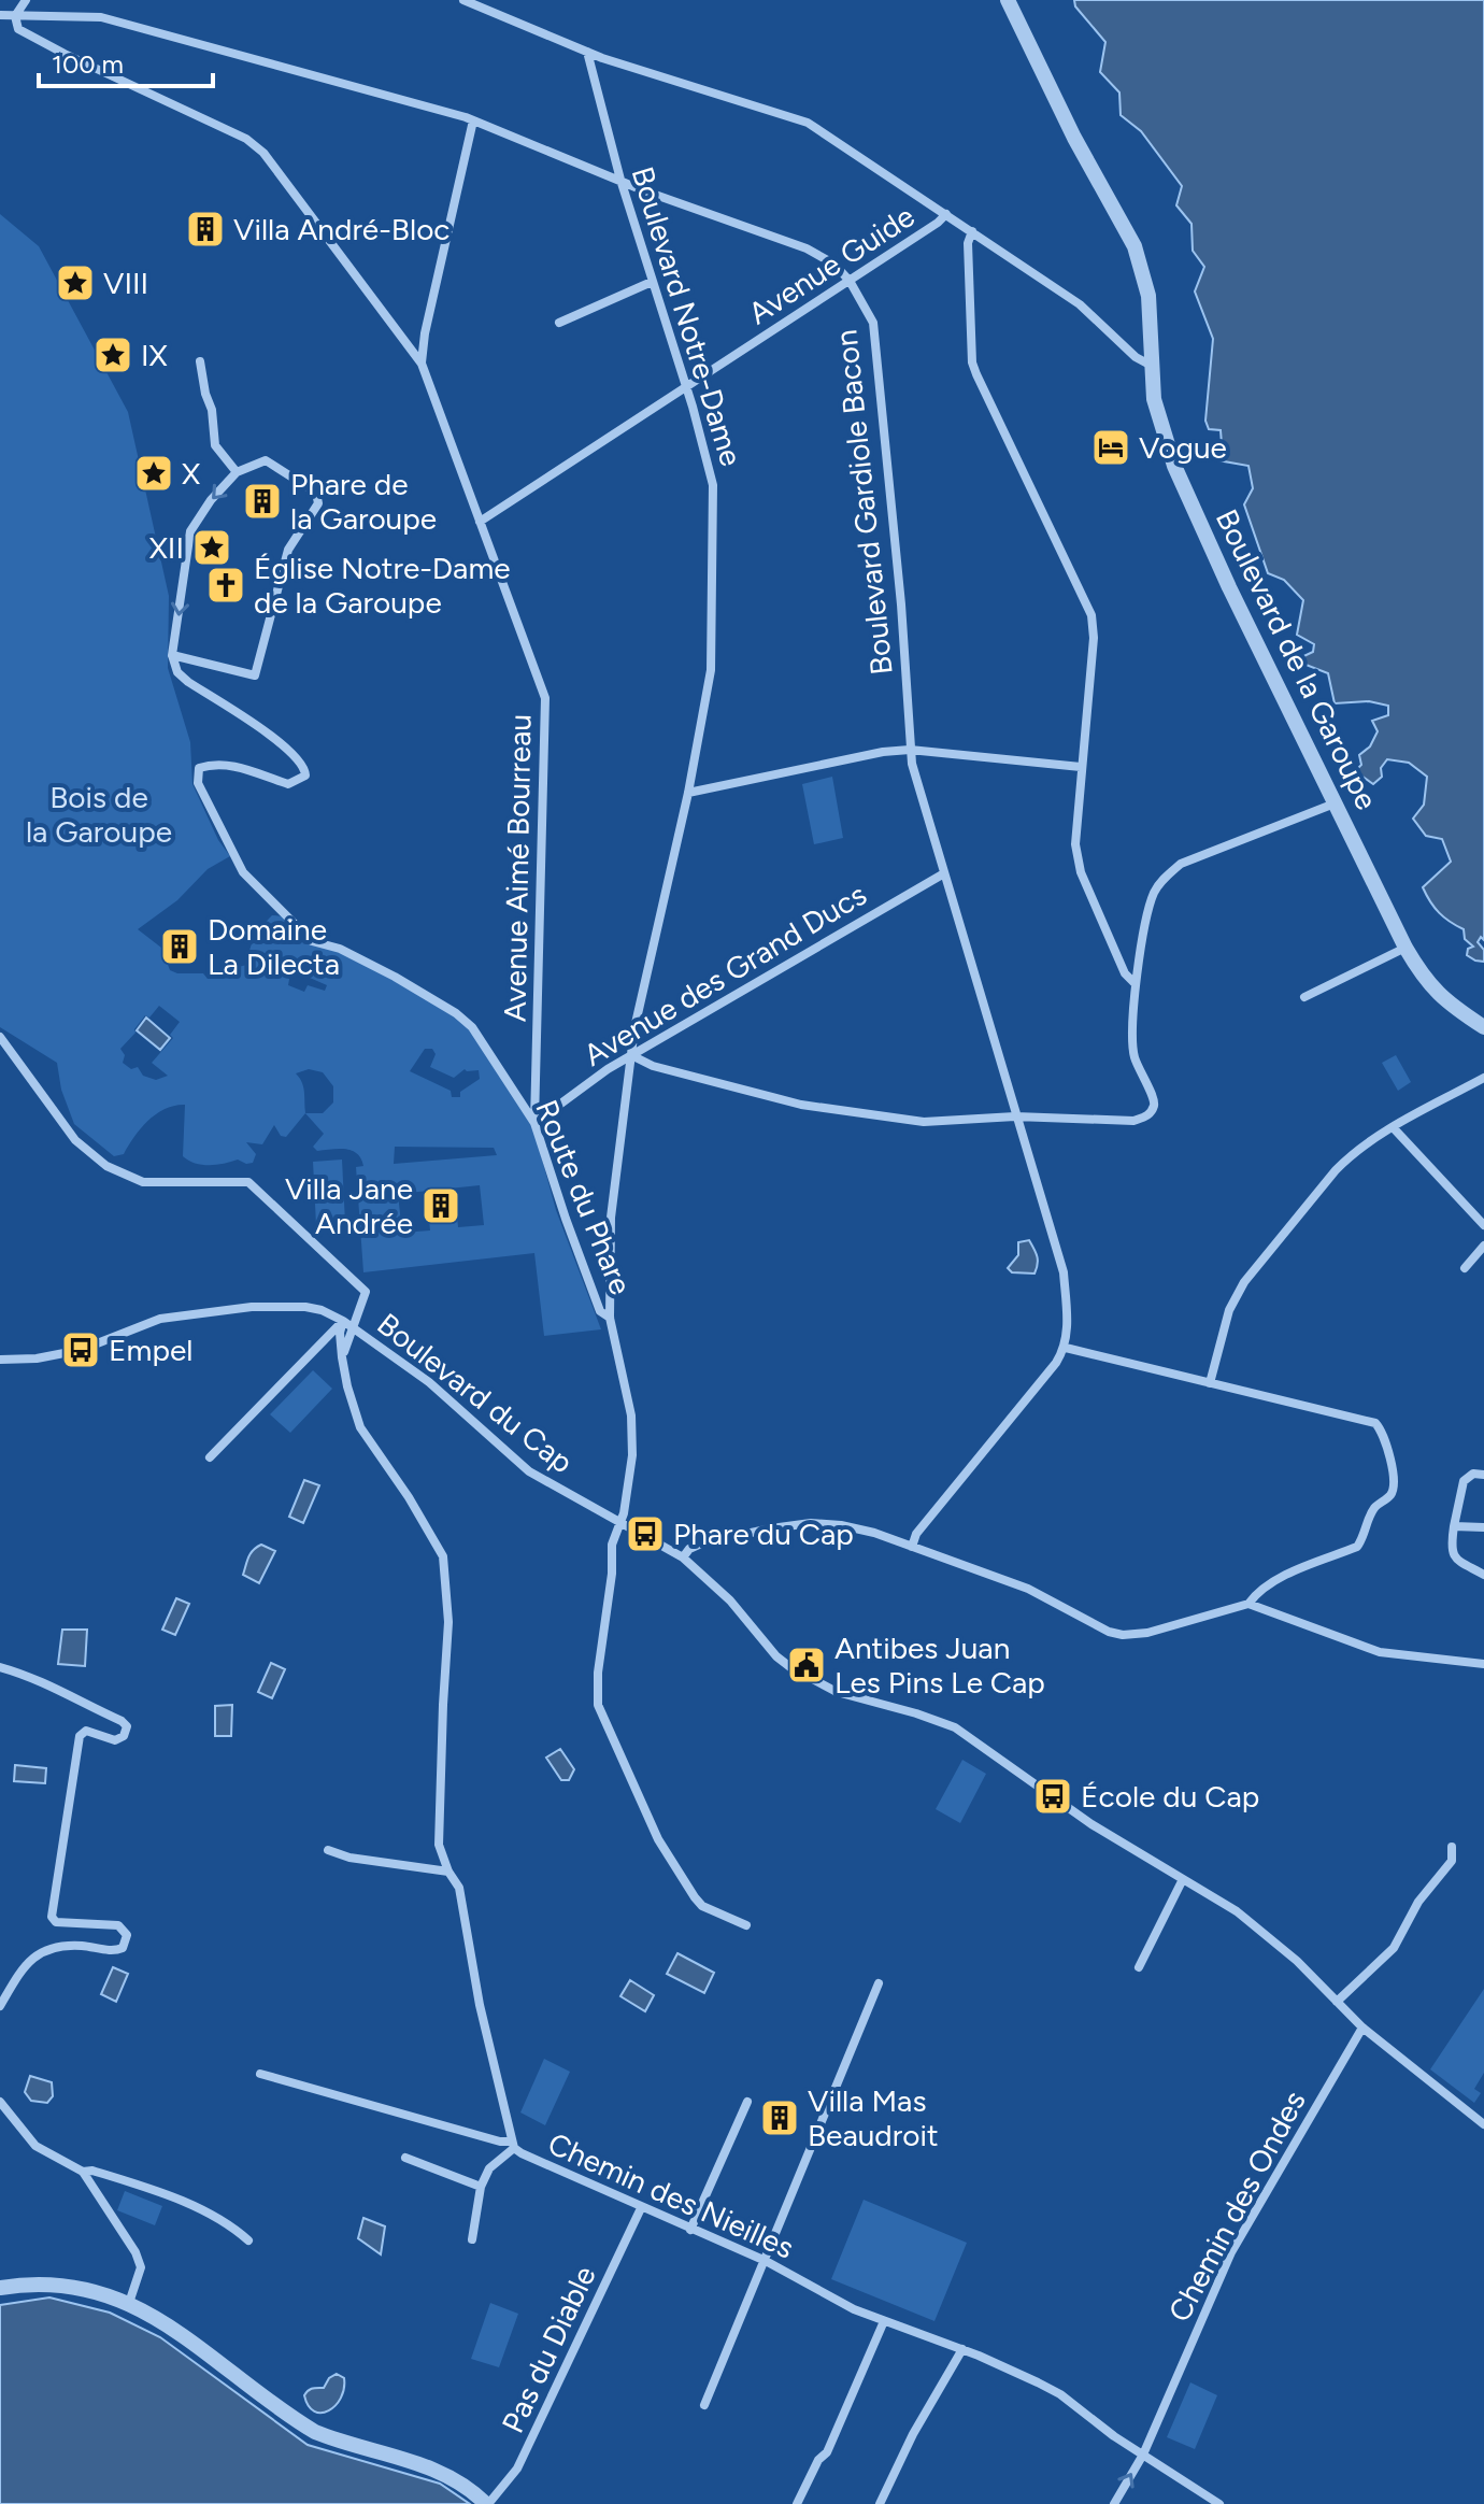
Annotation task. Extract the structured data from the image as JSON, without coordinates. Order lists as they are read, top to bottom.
{
  "streets": {
    "street": [
      "Avenue Guide",
      "Boulevard Notre-Dame",
      "Boulevard Gardiole Bacon",
      "Boulevard de la Garoupe",
      "Avenue Aimé Bourreau",
      "Avenue des Grand Ducs",
      "Route du Phare",
      "Boulevard du Cap",
      "Chemin des Nieilles",
      "Chemin des Ondes",
      "Pas du Diable"
    ]
  },
  "crossings": [
    ["Avenue Guide", "Boulevard Notre-Dame"],
    ["Avenue Guide", "Boulevard Gardiole Bacon"],
    ["Avenue Guide", "Avenue Aimé Bourreau"],
    ["Boulevard Notre-Dame", "Boulevard Gardiole Bacon"],
    ["Boulevard Notre-Dame", "Avenue des Grand Ducs"],
    ["Boulevard Notre-Dame", "Route du Phare"],
    ["Boulevard Gardiole Bacon", "Avenue Aimé Bourreau"],
    ["Boulevard Gardiole Bacon", "Avenue des Grand Ducs"],
    ["Avenue Aimé Bourreau", "Avenue des Grand Ducs"],
    ["Avenue Aimé Bourreau", "Route du Phare"],
    ["Avenue des Grand Ducs", "Route du Phare"],
    ["Boulevard du Cap", "Chemin des Nieilles"],
    ["Boulevard du Cap", "Chemin des Ondes"],
    ["Chemin des Nieilles", "Chemin des Ondes"],
    ["Chemin des Nieilles", "Pas du Diable"]
  ],
  "parks": ["Bois de la Garoupe"],
  "places": {
    "building": [
      "Villa André-Bloc",
      "Phare de la Garoupe",
      "Domaine La Dilecta",
      "Villa Jane Andrée",
      "Villa Mas Beaudroit"
    ],
    "place": [
      "VIII",
      "IX",
      "X",
      "XII"
    ],
    "hotel": ["Vogue"],
    "church": ["Église Notre-Dame de la Garoupe"],
    "bus stop": ["Empel", "Phare du Cap", "École du Cap"],
    "public building": ["Antibes Juan Les Pins Le Cap"]
  },
  "scale_bar": "100 m"
}
